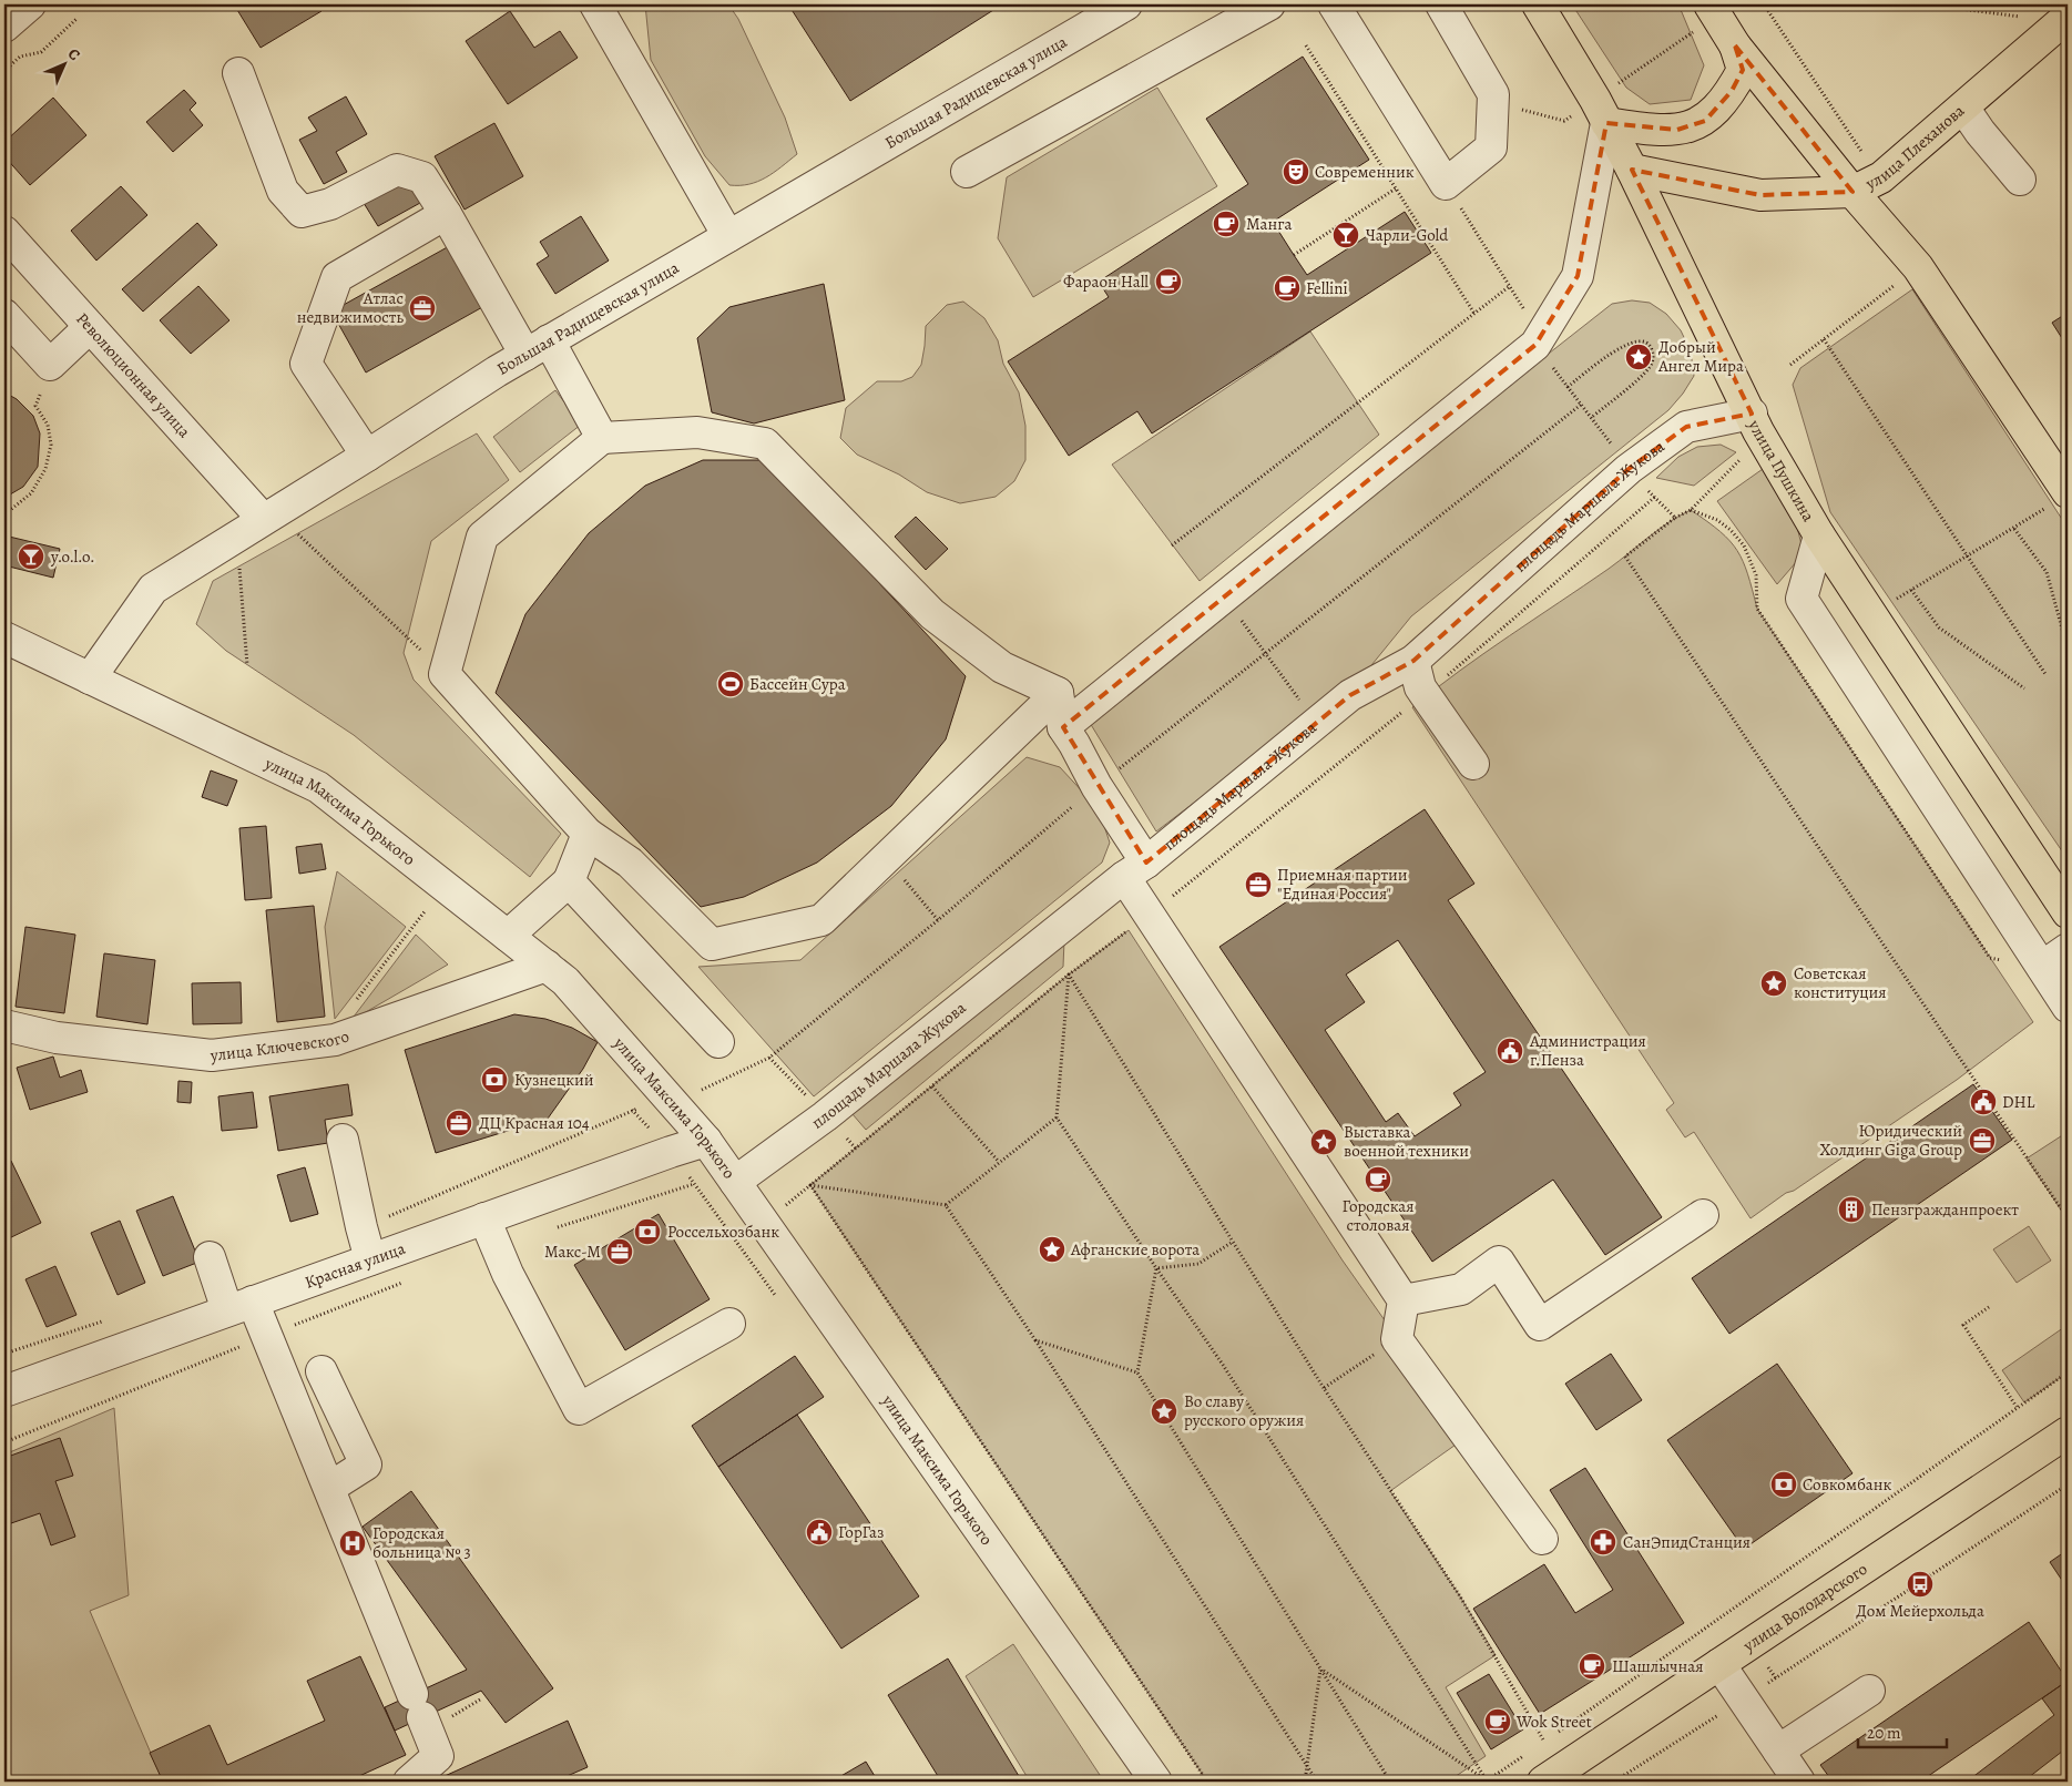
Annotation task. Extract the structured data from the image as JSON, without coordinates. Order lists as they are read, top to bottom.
{
  "streets": {
    "main road": ["улица Плеханова", "улица Пушкина", "улица Володарского"],
    "street": [
      "Большая Радищевская улица",
      "Революционная улица",
      "площадь Маршала Жукова",
      "улица Максима Горького",
      "улица Ключевского",
      "Красная улица"
    ]
  },
  "crossings": [
    ["Большая Радищевская улица", "Революционная улица"],
    ["Большая Радищевская улица", "улица Максима Горького"],
    ["улица Плеханова", "улица Пушкина"],
    ["улица Пушкина", "площадь Маршала Жукова"],
    ["площадь Маршала Жукова", "улица Максима Горького"],
    ["улица Максима Горького", "улица Ключевского"],
    ["улица Максима Горького", "Красная улица"]
  ],
  "places": {
    "theatre": ["Современник"],
    "cafe": [
      "Манга",
      "Фараон Hall",
      "Fellini",
      "Городская столовая",
      "Шашлычная",
      "Wok Street"
    ],
    "bar": ["Чарли-Gold", "y.o.l.o."],
    "office": [
      "Атлас недвижимость",
      "Приемная партии \"Единая Россия\"",
      "ДЦ Красная 104",
      "Юридичеcкий Холдинг Giga Group",
      "Макс-М"
    ],
    "place": [
      "Добрый Ангел Мира",
      "Советская конституция",
      "Выставка военной техники",
      "Афганские ворота",
      "Во славу русского оружия"
    ],
    "sports": ["Бассейн Сура"],
    "public building": ["Администрация г.Пенза", "DHL", "ГорГаз"],
    "bank": ["Кузнецкий", "Россельхозбанк", "Совкомбанк"],
    "building": ["Пензгражданпроект"],
    "pharmacy": ["СанЭпидСтанция"],
    "hospital": ["Городская больница № 3"],
    "bus stop": ["Дом Мейерхольда"]
  },
  "scale_bar": "20 m",
  "north": "top right"
}
